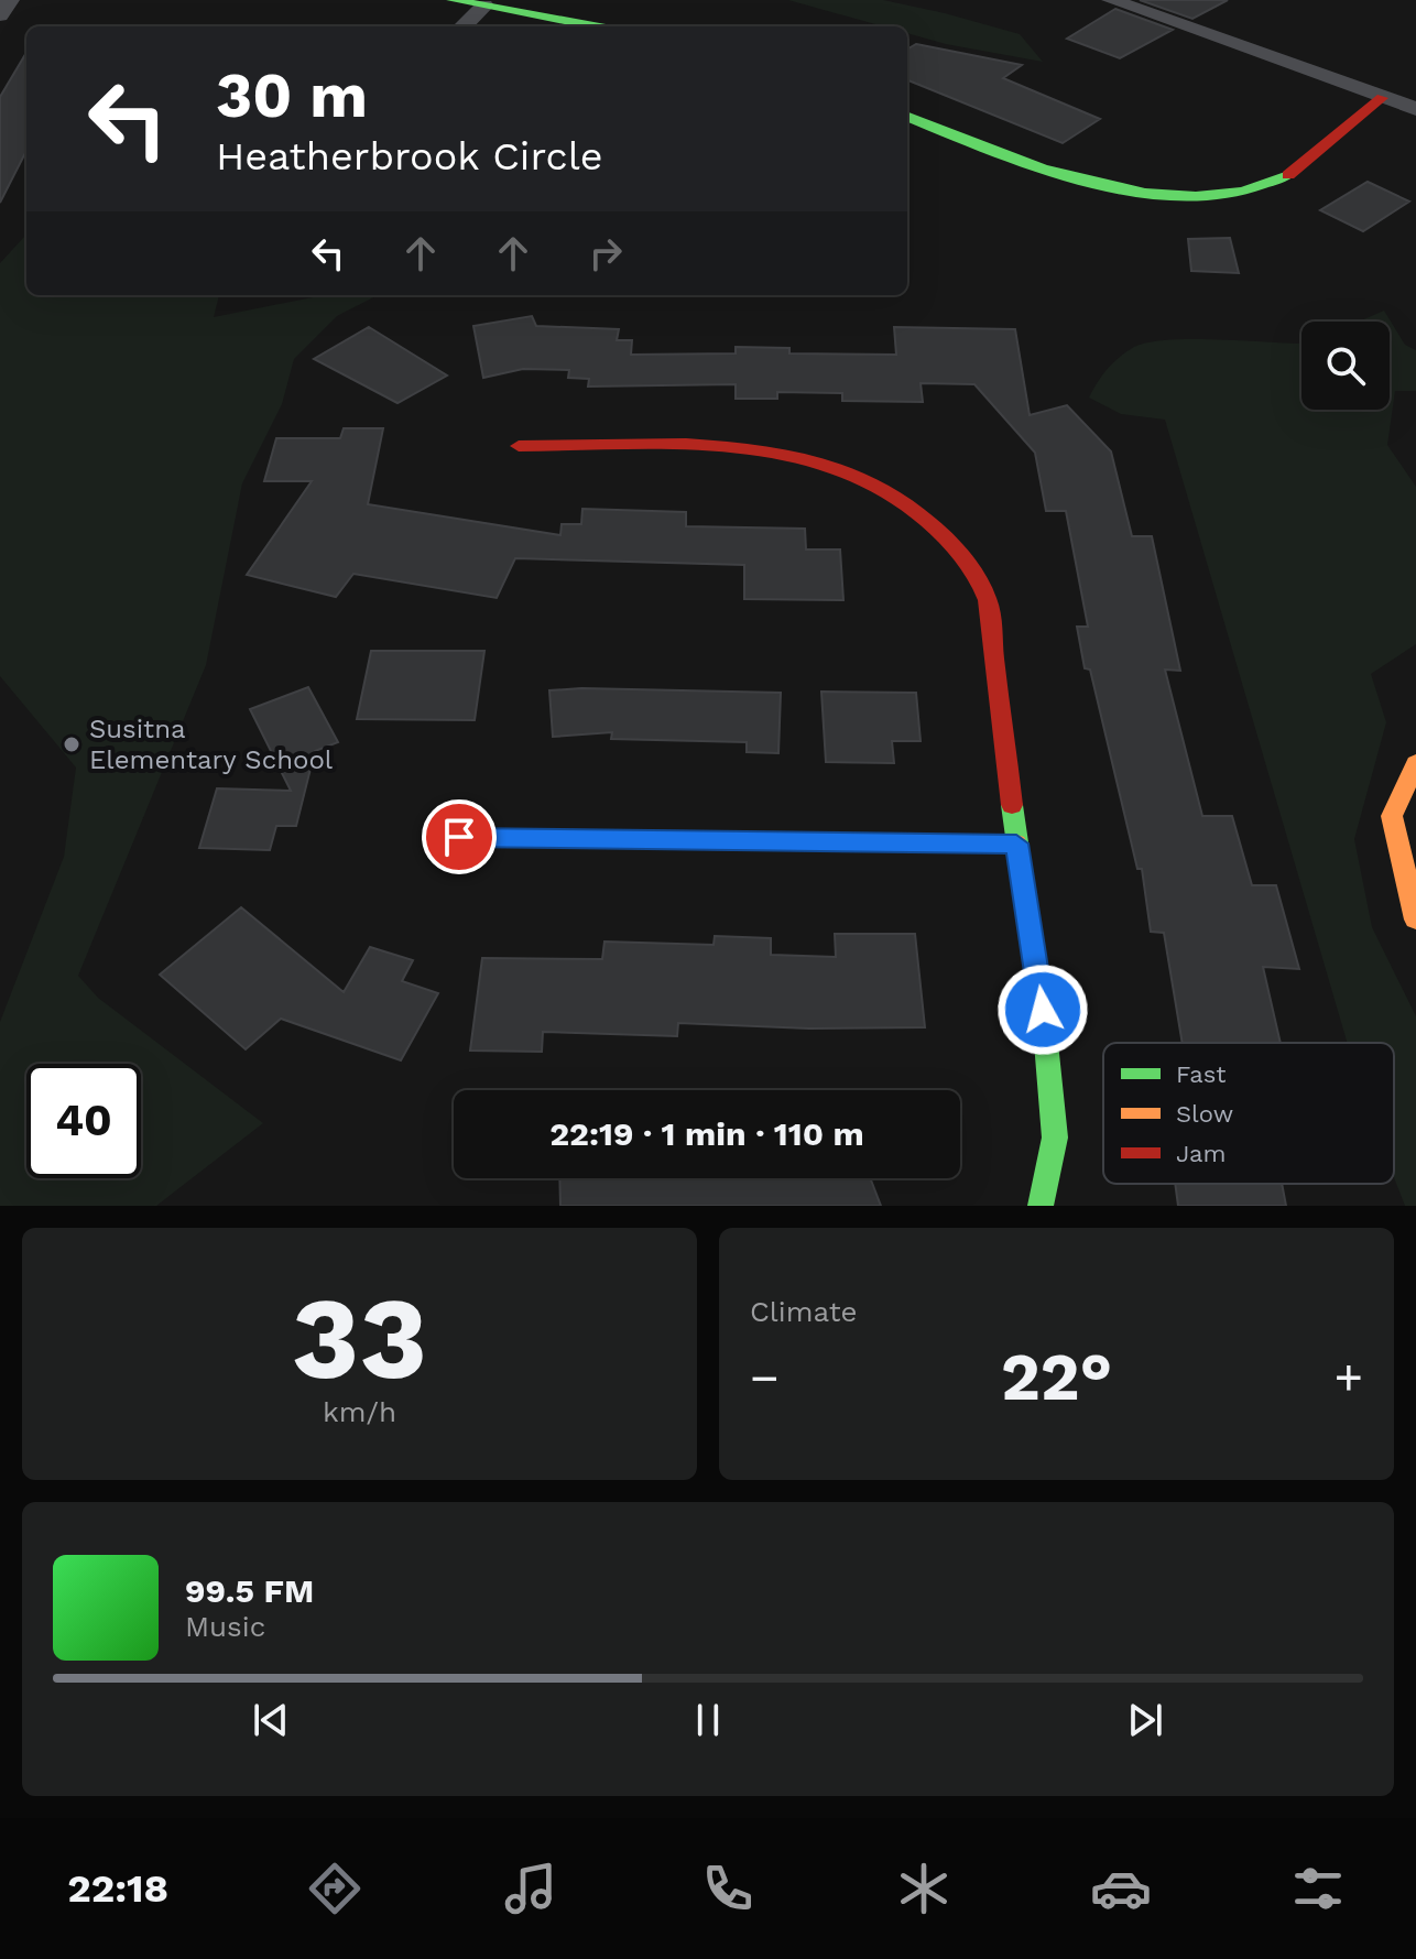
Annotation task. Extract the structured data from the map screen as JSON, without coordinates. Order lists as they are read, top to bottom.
{
  "places": ["Susitna Elementary School"],
  "legend": ["Fast", "Slow", "Jam"],
  "page": {
    "turn": ["30 m", "Heatherbrook Circle"],
    "limit": "40",
    "trip": "22:19 · 1 min · 110 m",
    "tile": [
      ["33", "km/h"],
      "Climate"
    ],
    "heat": ["−", "22°", "+"],
    "song": ["99.5 FM", "Music"],
    "tabs": "22:18"
  }
}
